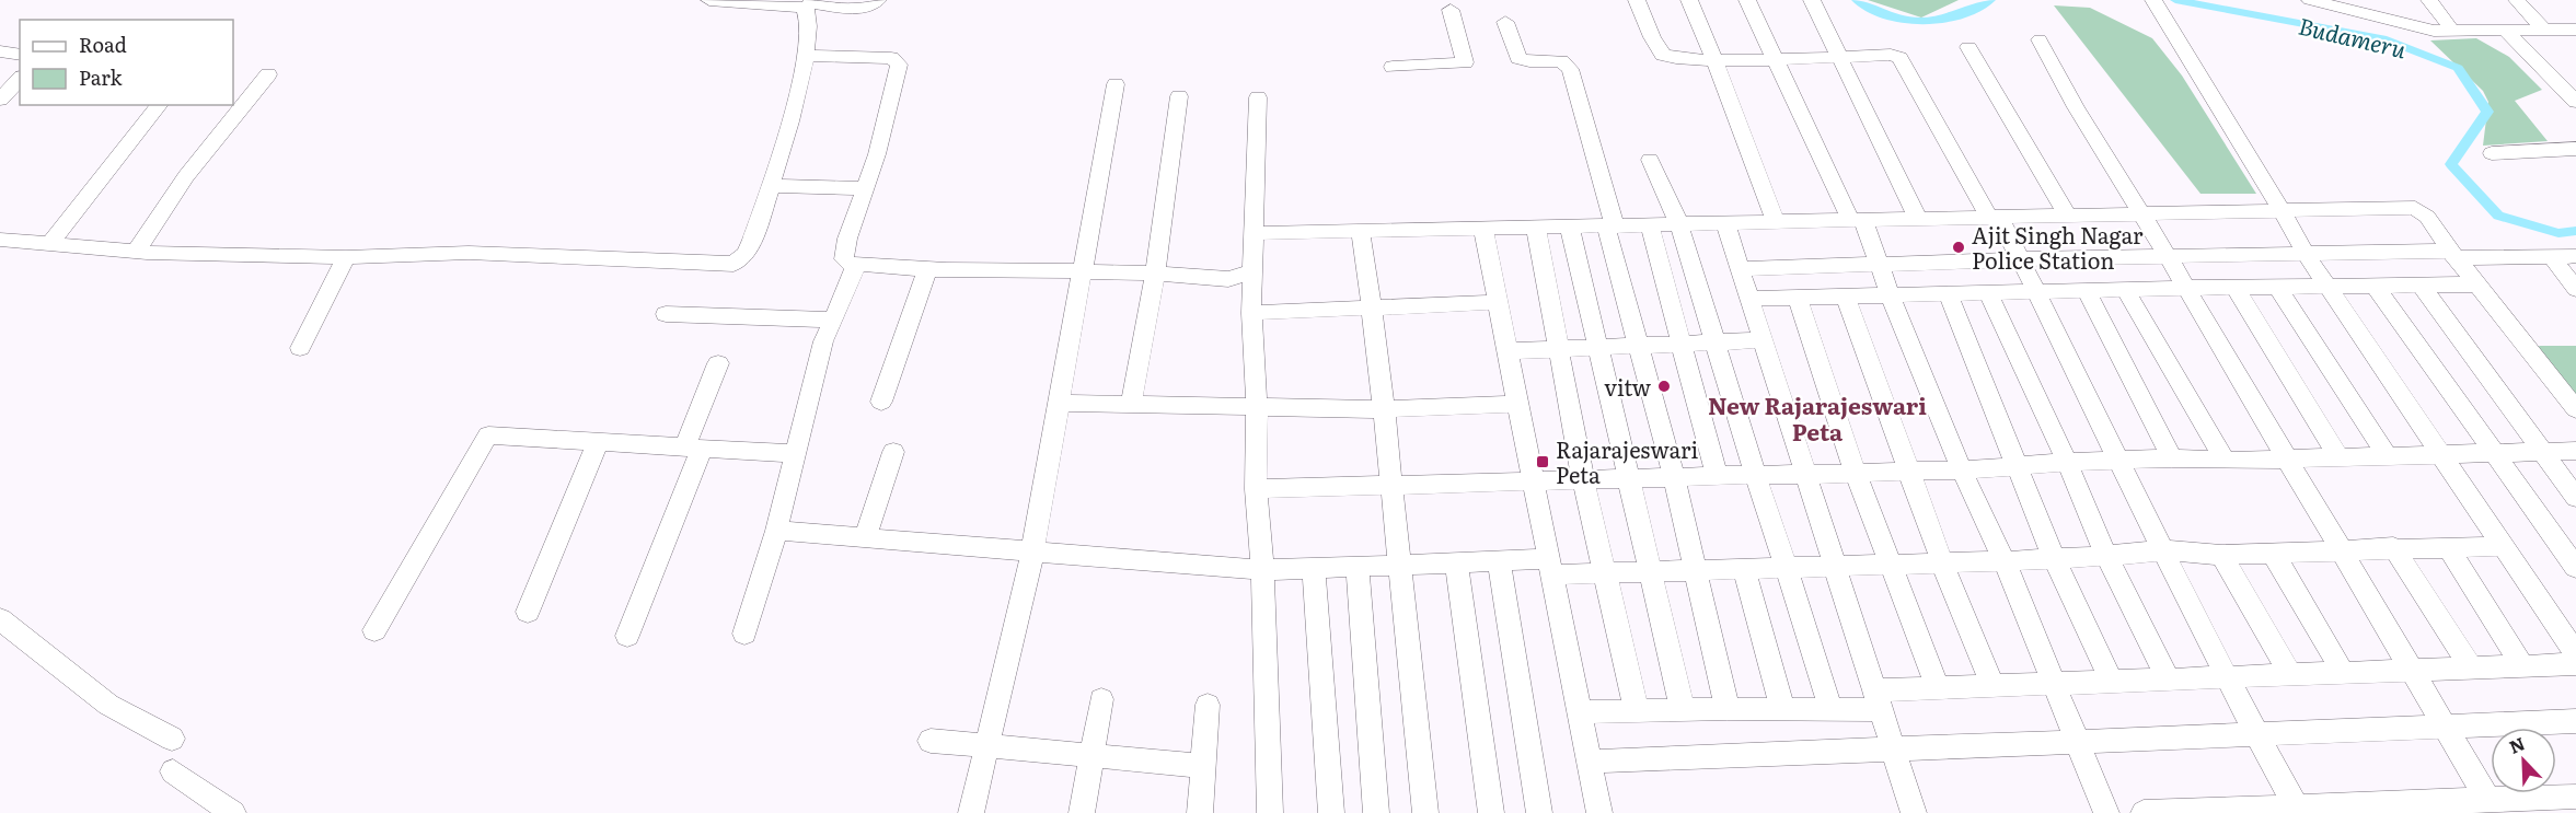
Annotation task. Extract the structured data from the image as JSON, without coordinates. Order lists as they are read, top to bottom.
{
  "districts": ["New Rajarajeswari Peta"],
  "water": ["Budameru"],
  "places": {
    "other": ["Ajit Singh Nagar Police Station", "vitw"],
    "transit": ["Rajarajeswari Peta"]
  },
  "legend": ["Road", "Park"],
  "north": "top left"
}
